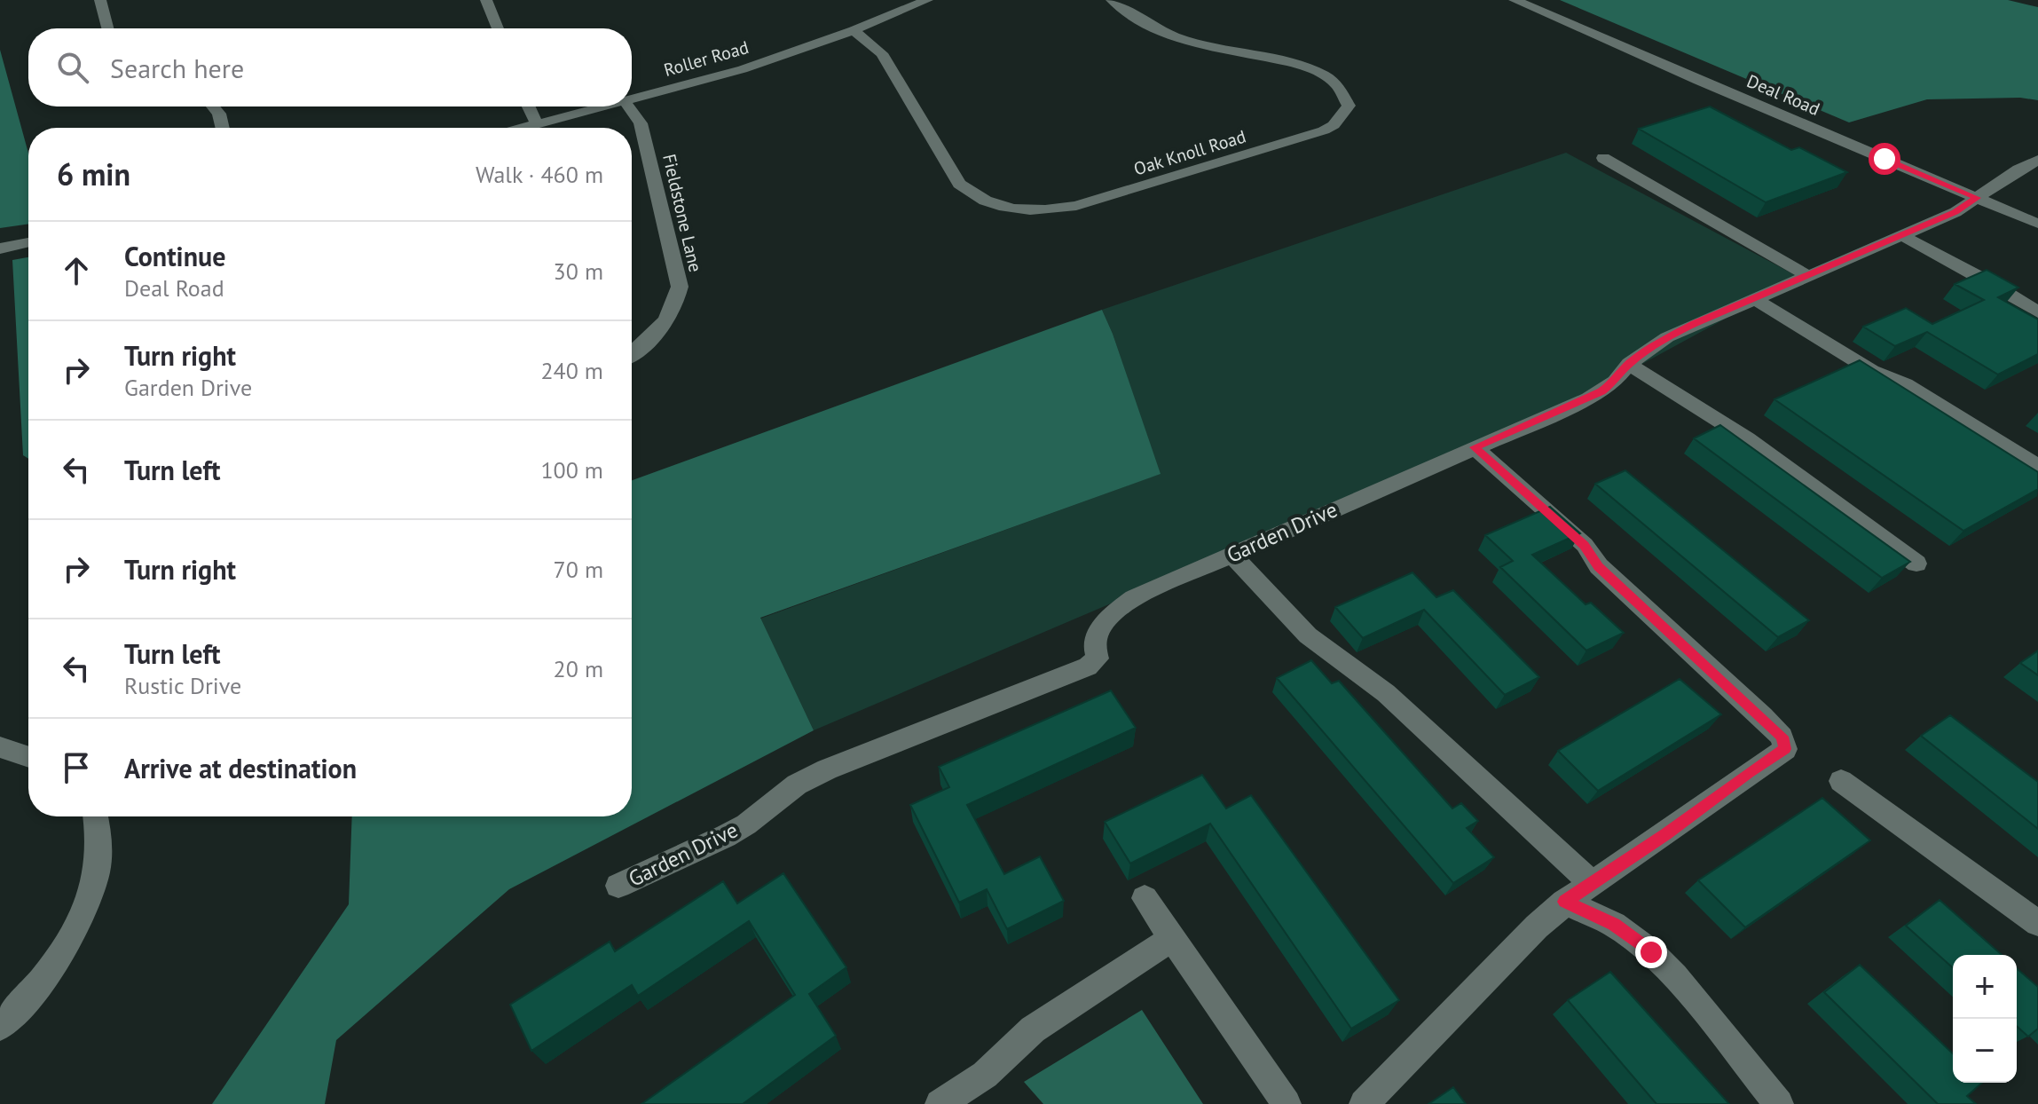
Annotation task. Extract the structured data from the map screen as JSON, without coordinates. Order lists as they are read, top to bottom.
{
  "streets": {
    "street": [
      "Roller Road",
      "Deal Road",
      "Oak Knoll Road",
      "Fieldstone Lane",
      "Garden Drive"
    ]
  },
  "crossings": [
    ["Roller Road", "Oak Knoll Road"],
    ["Deal Road", "Garden Drive"]
  ],
  "page": {
    "search": "Search here",
    "heading": ["6 min", "Walk · 460 m"],
    "list": [
      ["Continue", "Deal Road", "30 m"],
      ["Turn right", "Garden Drive", "240 m"],
      ["Turn left", "100 m"],
      ["Turn right", "70 m"],
      ["Turn left", "Rustic Drive", "20 m"],
      "Arrive at destination"
    ],
    "map_buttons": ["+", "−"]
  }
}
